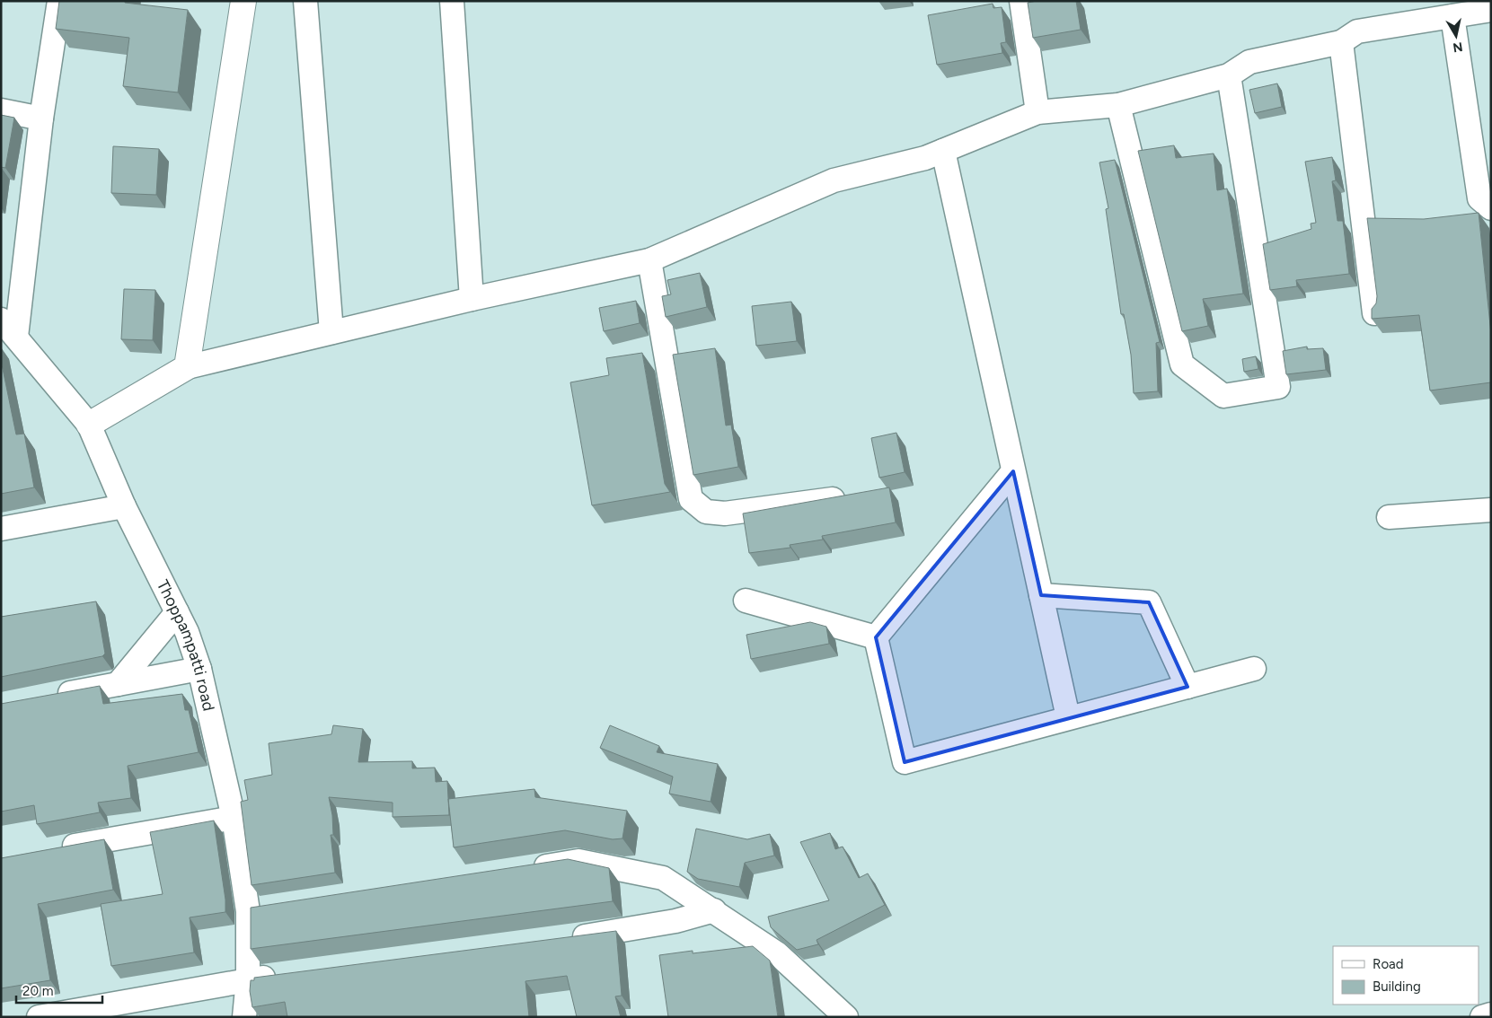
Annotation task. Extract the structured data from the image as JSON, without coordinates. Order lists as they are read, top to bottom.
{
  "streets": {
    "street": ["Thoppampatti road"]
  },
  "legend": ["Road", "Building"],
  "scale_bar": "20 m",
  "north": "bottom"
}
